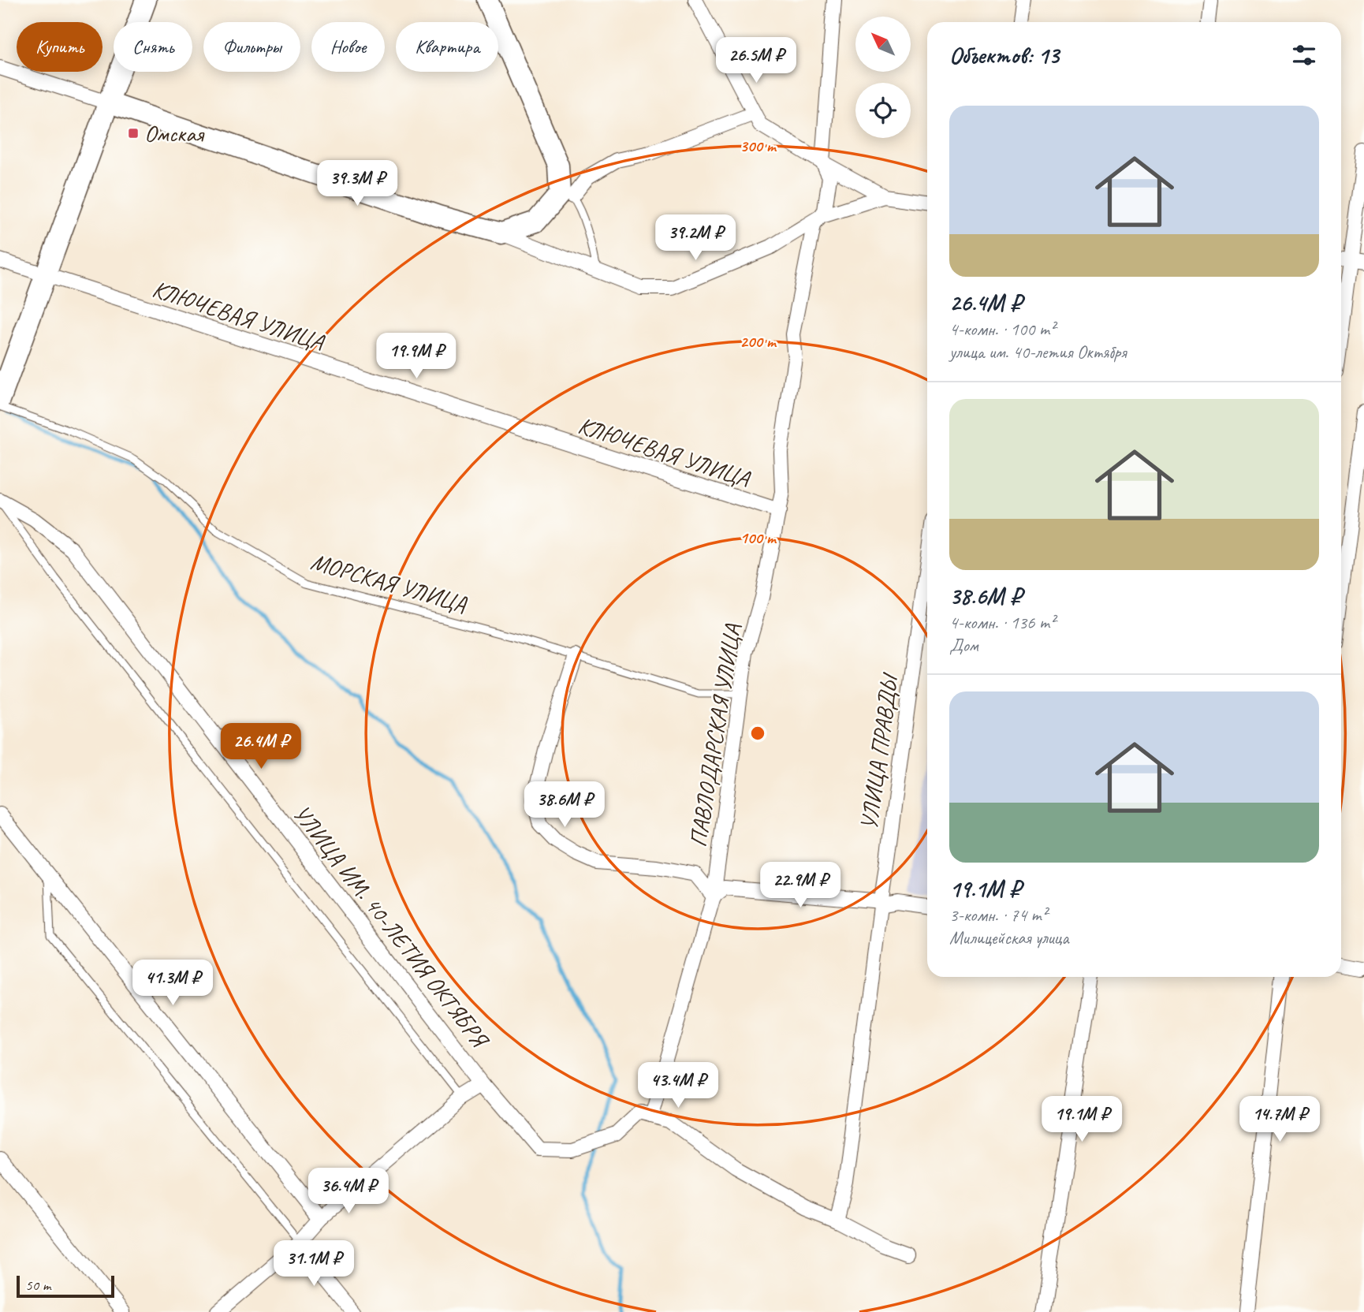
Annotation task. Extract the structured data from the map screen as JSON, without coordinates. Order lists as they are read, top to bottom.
{
  "streets": {
    "street": [
      "КЛЮЧЕВАЯ УЛИЦА",
      "ПАВЛОДАРСКАЯ УЛИЦА",
      "УЛИЦА ПРАВДЫ",
      "УЛИЦА ИМ. 40-ЛЕТИЯ ОКТЯБРЯ"
    ],
    "lane": ["МОРСКАЯ УЛИЦА"]
  },
  "crossings": [
    ["КЛЮЧЕВАЯ УЛИЦА", "ПАВЛОДАРСКАЯ УЛИЦА"],
    ["МОРСКАЯ УЛИЦА", "ПАВЛОДАРСКАЯ УЛИЦА"],
    ["ПАВЛОДАРСКАЯ УЛИЦА", "УЛИЦА ИМ. 40-ЛЕТИЯ ОКТЯБРЯ"]
  ],
  "places": {
    "transit": ["Омская"]
  },
  "scale_bar": "50 m",
  "north": "top left",
  "page": {
    "chip": [
      "Купить",
      "Снять",
      "Фильтры",
      "Новое",
      "Квартира"
    ],
    "heading": "Объектов: 13",
    "price": [
      "26.5M ₽",
      "39.3M ₽",
      "39.2M ₽",
      "19.9M ₽",
      "26.4M ₽",
      "38.6M ₽",
      "22.9M ₽",
      "41.3M ₽",
      "43.4M ₽",
      "19.1M ₽",
      "14.7M ₽",
      "36.4M ₽",
      "31.1M ₽"
    ],
    "list": [
      {
        "name": "26.4M ₽",
        "note": "4-комн. · 100 m² · улица им. 40-летия Октября"
      },
      {
        "name": "38.6M ₽",
        "note": "4-комн. · 136 m² · Дом"
      },
      {
        "name": "19.1M ₽",
        "note": "3-комн. · 74 m² · Милицейская улица"
      }
    ],
    "scale": "50 m"
  },
  "rings": ["300 m", "200 m", "100 m"]
}
